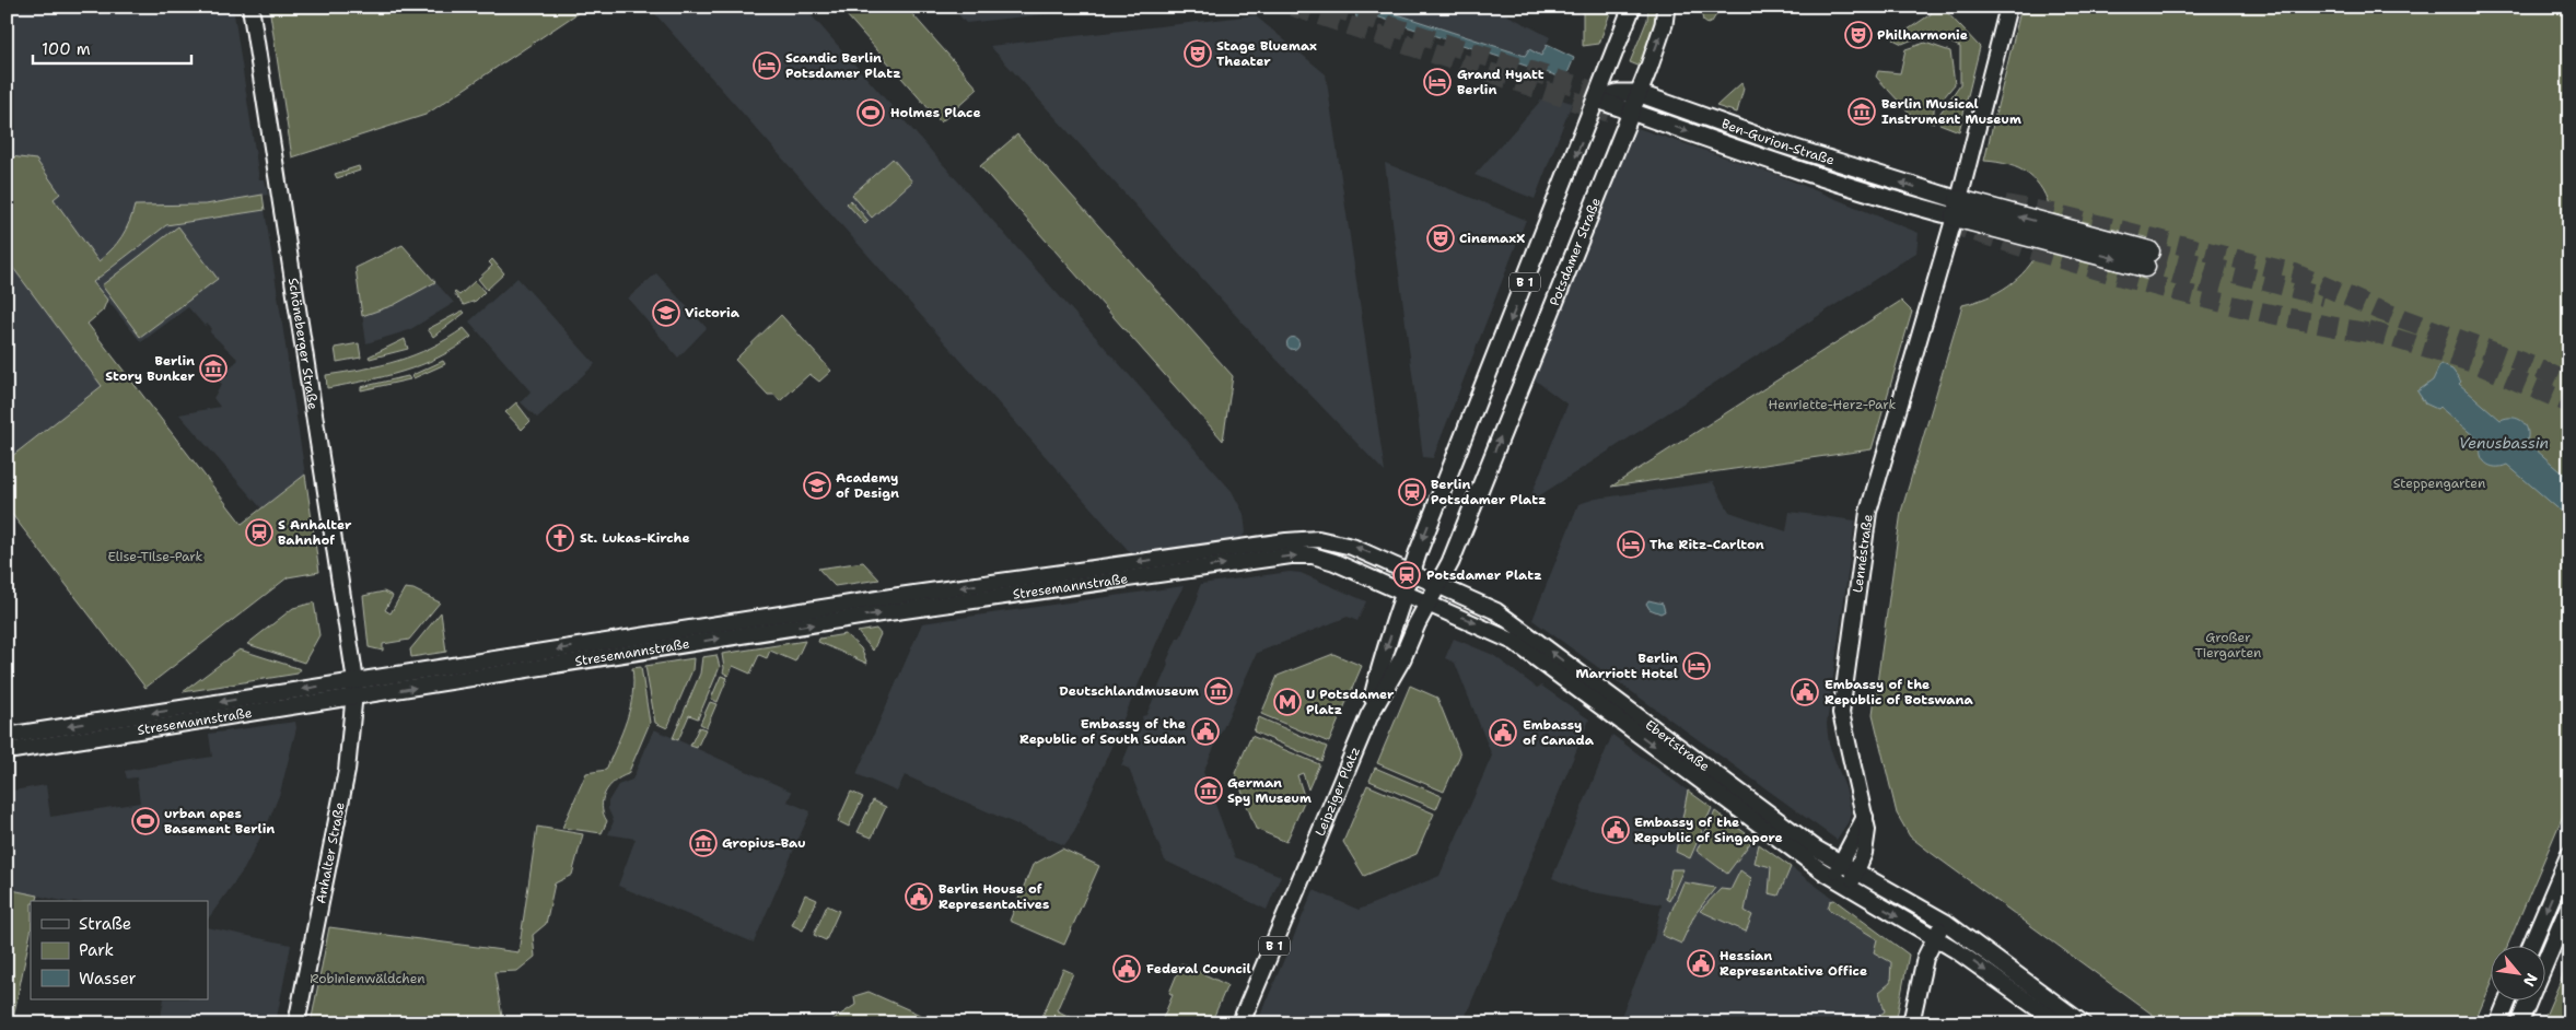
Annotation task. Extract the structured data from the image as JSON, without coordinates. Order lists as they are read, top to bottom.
{
  "streets": {
    "main road": [
      "Ben-Gurion-Straße",
      "Potsdamer Straße",
      "B 1",
      "Schöneberger Straße",
      "Lennéstraße",
      "Stresemannstraße",
      "Ebertstraße",
      "Leipziger Platz",
      "Anhalter Straße"
    ]
  },
  "crossings": [
    ["Ben-Gurion-Straße", "Potsdamer Straße"],
    ["Ben-Gurion-Straße", "B 1"],
    ["Ben-Gurion-Straße", "Lennéstraße"],
    ["Potsdamer Straße", "B 1"],
    ["B 1", "Leipziger Platz"],
    ["Schöneberger Straße", "Stresemannstraße"],
    ["Schöneberger Straße", "Anhalter Straße"],
    ["Lennéstraße", "Ebertstraße"],
    ["Stresemannstraße", "Anhalter Straße"]
  ],
  "water": ["Venusbassin"],
  "parks": [
    "Henriette-Herz-Park",
    "Steppengarten",
    "Elise-Tilse-Park",
    "Großer Tiergarten",
    "Robinienwäldchen"
  ],
  "places": {
    "theatre": ["Philharmonie", "Stage Bluemax Theater", "CinemaxX"],
    "hotel": [
      "Scandic Berlin Potsdamer Platz",
      "Grand Hyatt Berlin",
      "The Ritz-Carlton",
      "Berlin Marriott Hotel"
    ],
    "museum": [
      "Berlin Musical Instrument Museum",
      "Berlin Story Bunker",
      "Deutschlandmuseum",
      "German Spy Museum",
      "Gropius-Bau"
    ],
    "sports": ["Holmes Place", "urban apes Basement Berlin"],
    "school or university": ["Victoria", "Academy of Design"],
    "station": ["Berlin Potsdamer Platz", "S Anhalter Bahnhof", "Potsdamer Platz"],
    "church": ["St. Lukas-Kirche"],
    "public building": [
      "Embassy of the Republic of Botswana",
      "Embassy of the Republic of South Sudan",
      "Embassy of Canada",
      "Embassy of the Republic of Singapore",
      "Berlin House of Representatives",
      "Hessian Representative Office",
      "Federal Council"
    ],
    "metro station": ["U Potsdamer Platz"]
  },
  "legend": ["Straße", "Park", "Wasser"],
  "scale_bar": "100 m",
  "north": "bottom right"
}
